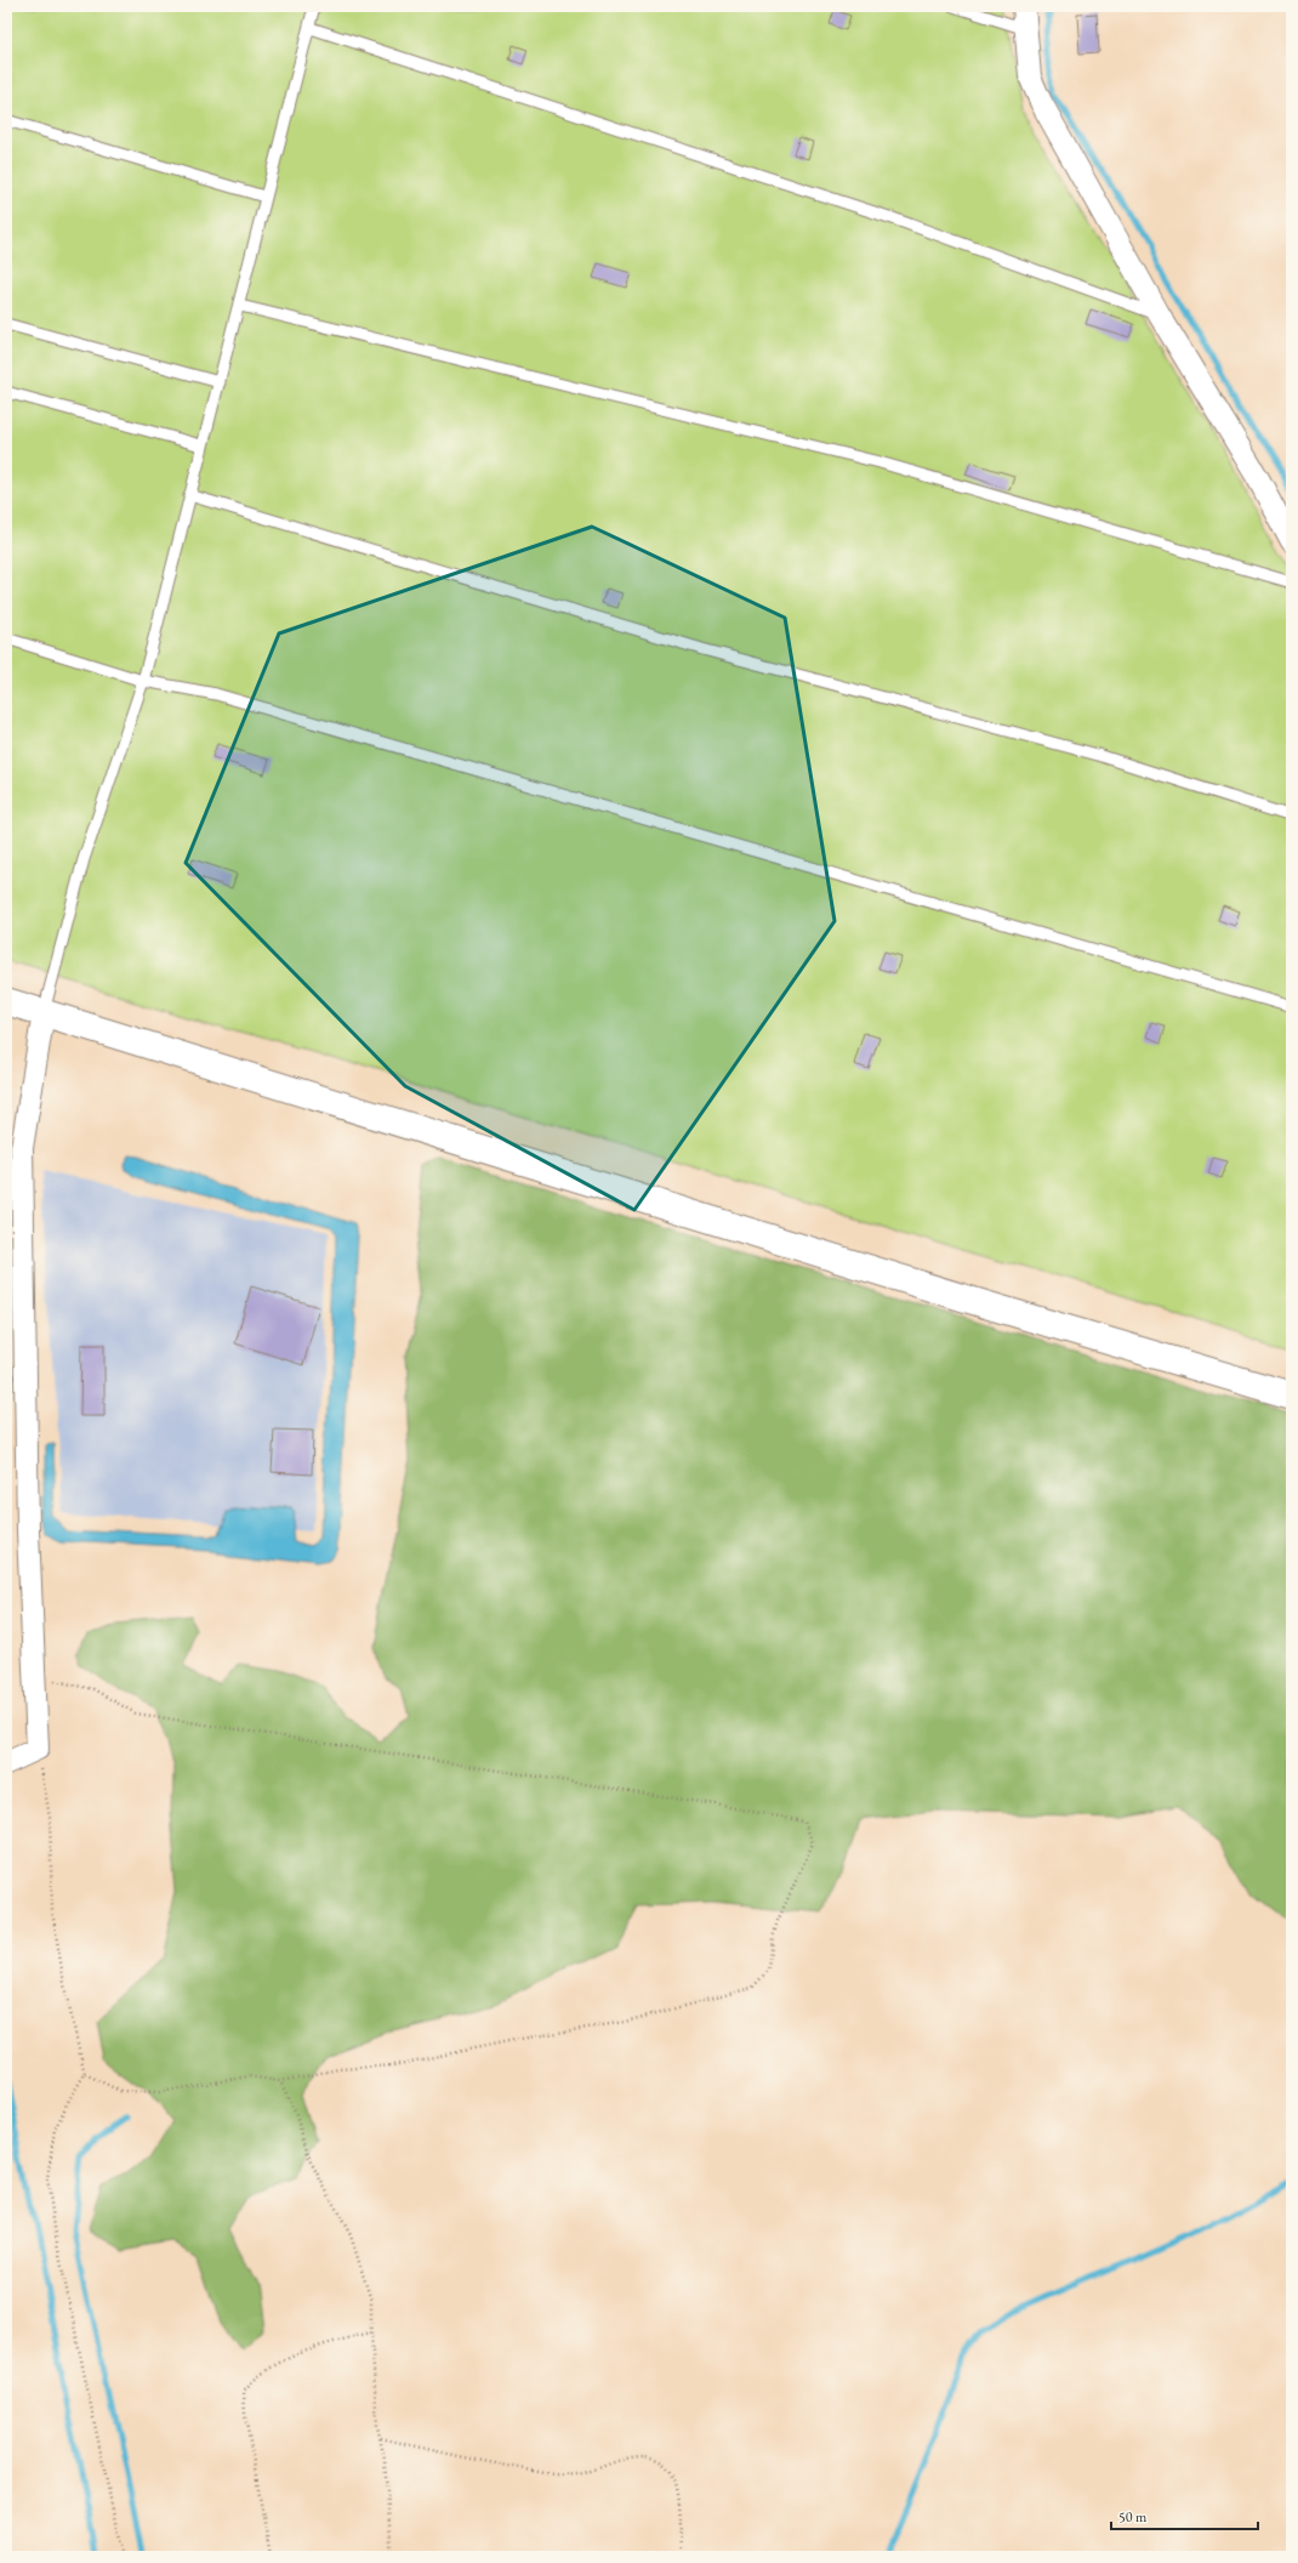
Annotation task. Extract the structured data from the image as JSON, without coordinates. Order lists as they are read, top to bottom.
{
  "scale_bar": "50 m"
}
